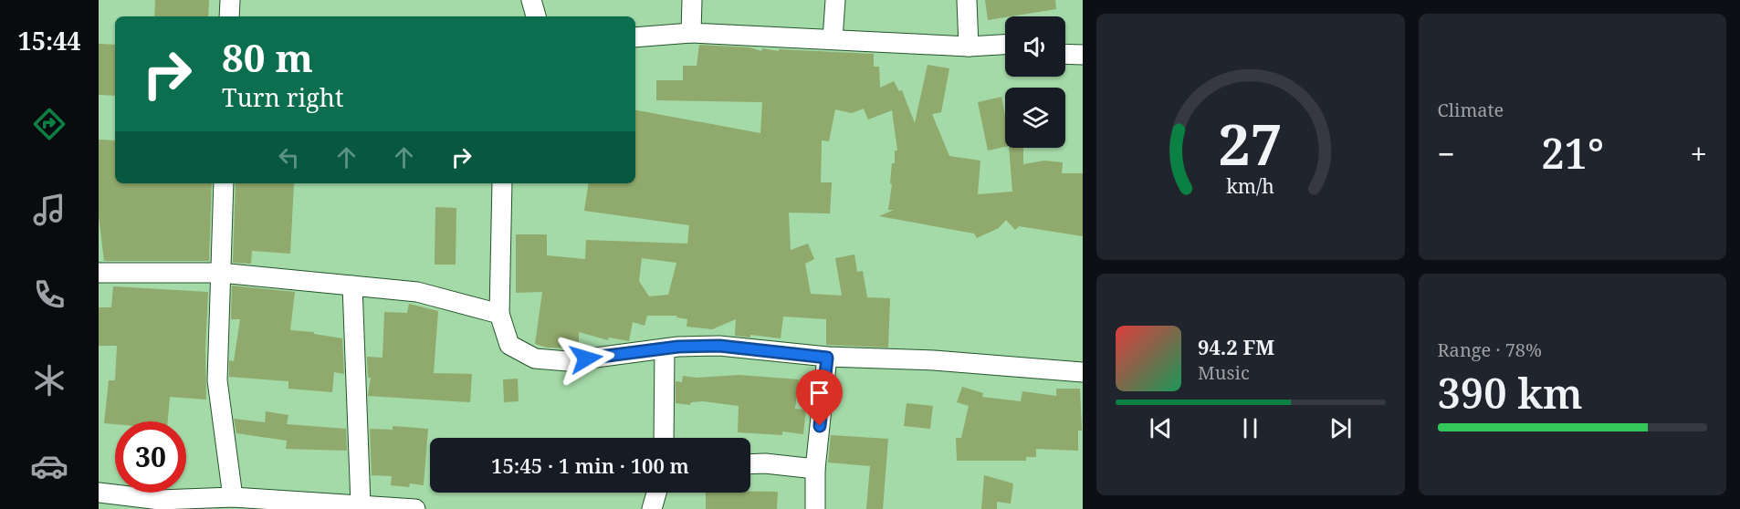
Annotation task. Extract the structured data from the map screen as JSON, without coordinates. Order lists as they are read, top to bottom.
{
  "page": {
    "tabs": "15:44",
    "tile": [
      "Climate",
      ["Range · 78%", "390 km"]
    ],
    "turn": ["80 m", "Turn right"],
    "heat": ["−", "21°", "+"],
    "song": ["94.2 FM", "Music"],
    "limit": "30",
    "trip": "15:45 · 1 min · 100 m",
    "gauge": ["27", "km/h"]
  }
}
